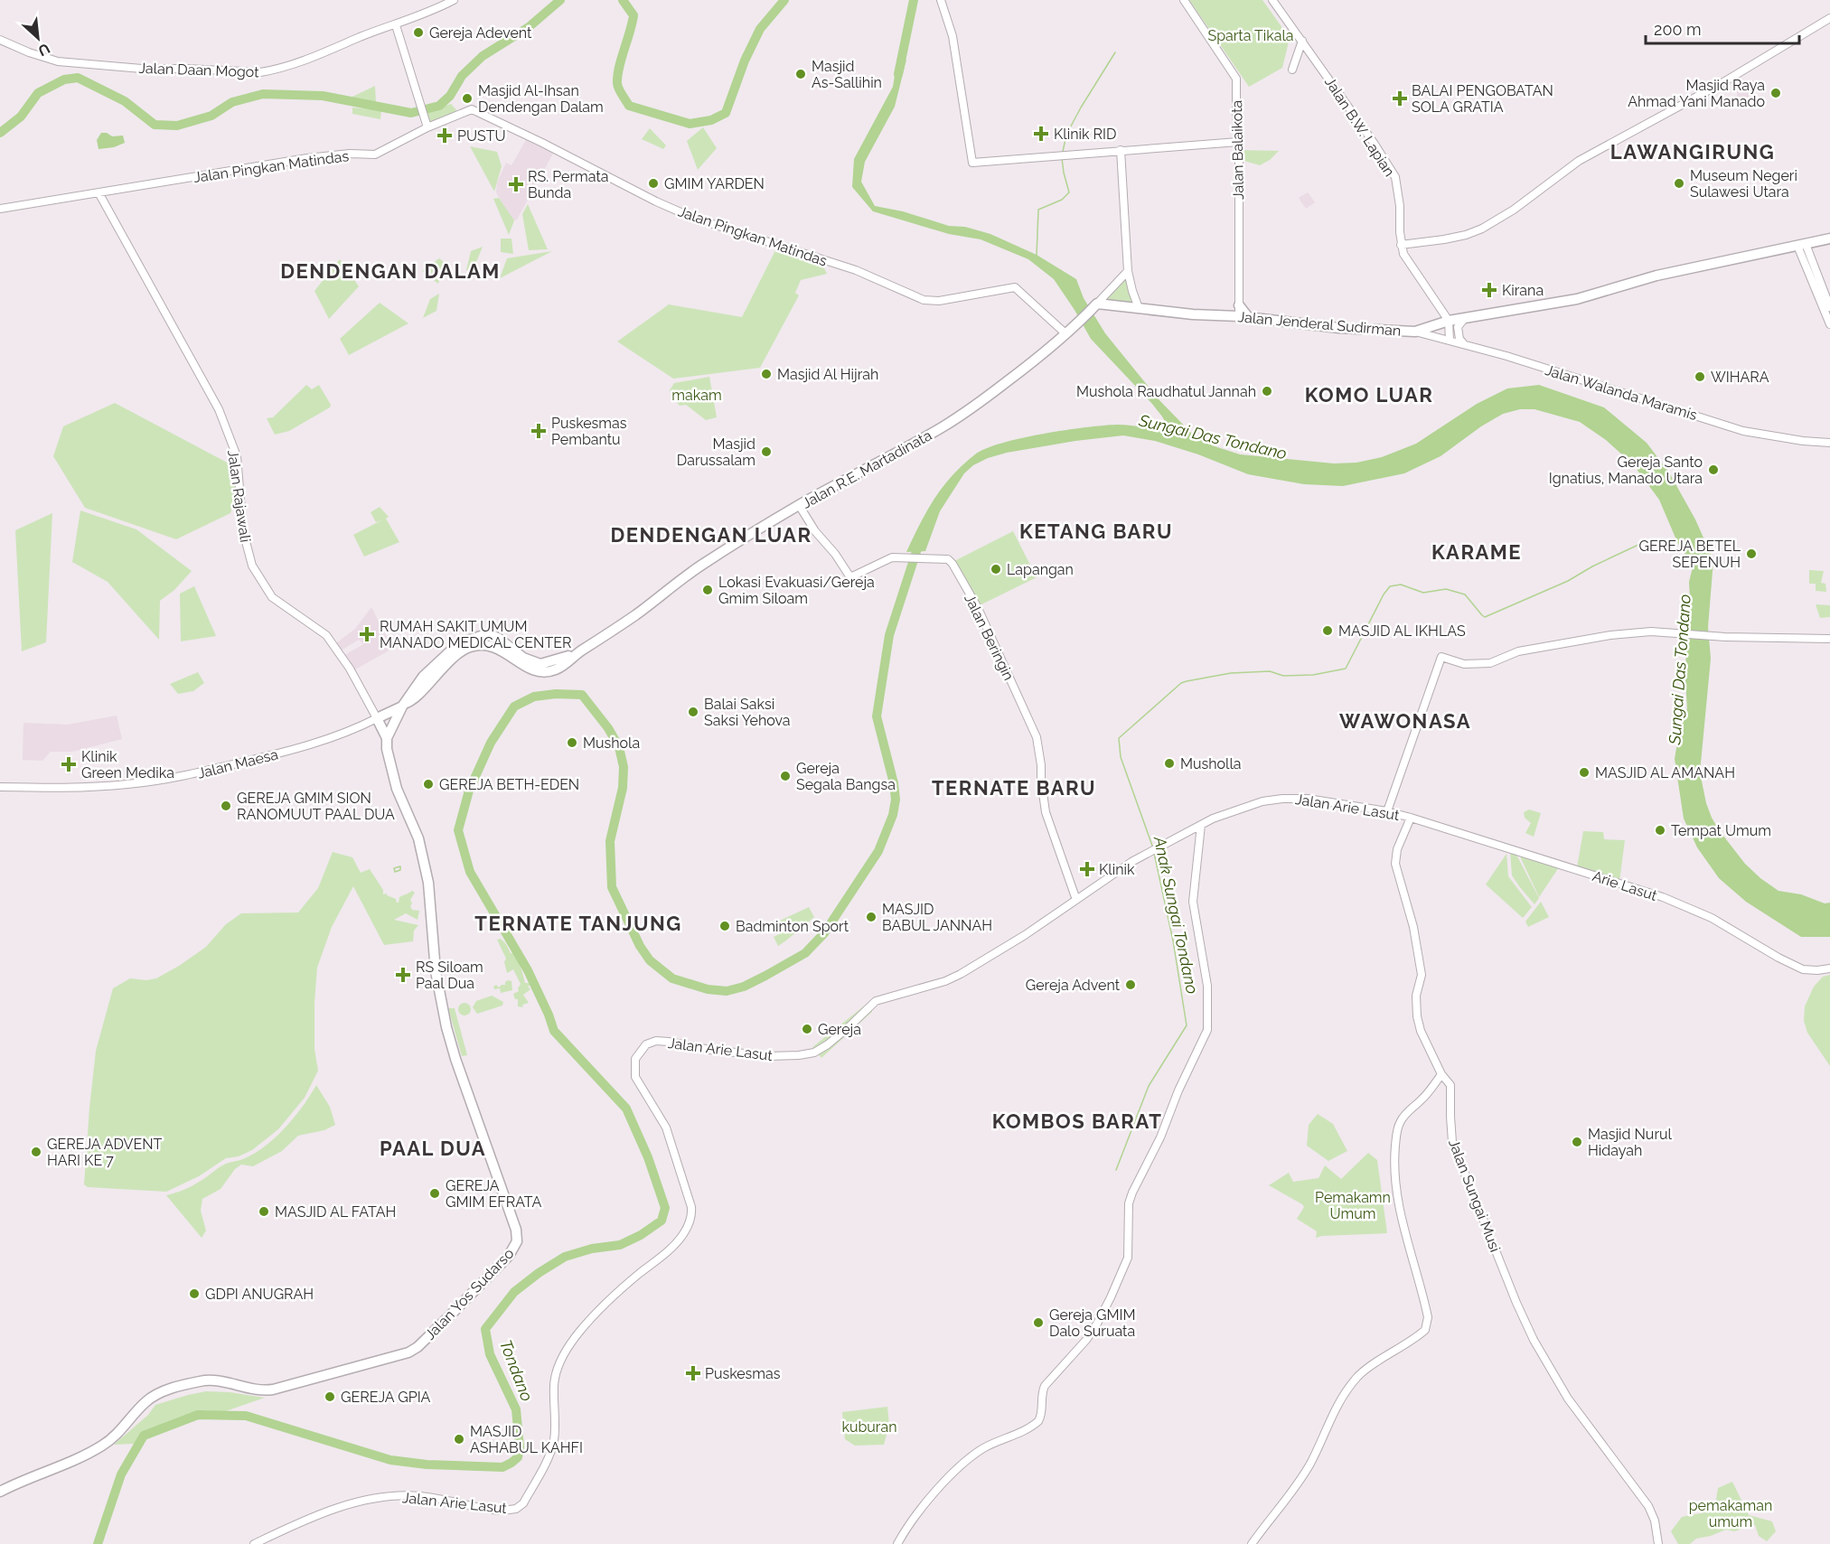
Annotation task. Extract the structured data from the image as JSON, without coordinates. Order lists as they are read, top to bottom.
{
  "streets": {
    "highway": [
      "Jalan Jenderal Sudirman",
      "Jalan R.E. Martadinata",
      "Jalan Maesa",
      "Jalan Yos Sudarso"
    ],
    "street": [
      "Jalan Daan Mogot",
      "Jalan B.W. Lapian",
      "Jalan Balaikota",
      "Jalan Pingkan Matindas",
      "Jalan Walanda Maramis",
      "Jalan Rajawali",
      "Jalan Beringin",
      "Jalan Arie Lasut",
      "Arie Lasut",
      "Jalan Sungai Musi"
    ]
  },
  "crossings": [
    ["Jalan B.W. Lapian", "Jalan Jenderal Sudirman"],
    ["Jalan Pingkan Matindas", "Jalan R.E. Martadinata"],
    ["Jalan Pingkan Matindas", "Jalan Rajawali"],
    ["Jalan Jenderal Sudirman", "Jalan Walanda Maramis"],
    ["Jalan R.E. Martadinata", "Jalan Beringin"],
    ["Jalan R.E. Martadinata", "Jalan Maesa"],
    ["Jalan Rajawali", "Jalan Maesa"],
    ["Jalan Rajawali", "Jalan Yos Sudarso"],
    ["Jalan Beringin", "Jalan Arie Lasut"],
    ["Jalan Maesa", "Jalan Yos Sudarso"],
    ["Jalan Arie Lasut", "Arie Lasut"],
    ["Jalan Arie Lasut", "Jalan Sungai Musi"],
    ["Arie Lasut", "Jalan Sungai Musi"]
  ],
  "districts": [
    "LAWANGIRUNG",
    "DENDENGAN DALAM",
    "KOMO LUAR",
    "KETANG BARU",
    "DENDENGAN LUAR",
    "KARAME",
    "WAWONASA",
    "TERNATE BARU",
    "TERNATE TANJUNG",
    "KOMBOS BARAT",
    "PAAL DUA"
  ],
  "water": ["Sungai Das Tondano", "Anak Sungai Tondano", "Tondano"],
  "parks": [
    "Sparta Tikala",
    "makam",
    "Pemakamn Umum",
    "kuburan",
    "pemakaman umum"
  ],
  "places": {
    "other": [
      "Gereja Adevent",
      "Masjid As-Sallihin",
      "Masjid Raya Ahmad Yani Manado",
      "Masjid Al-Ihsan Dendengan Dalam",
      "GMIM YARDEN",
      "Museum Negeri Sulawesi Utara",
      "Masjid Al Hijrah",
      "WIHARA",
      "Mushola Raudhatul Jannah",
      "Masjid Darussalam",
      "Gereja Santo Ignatius, Manado Utara",
      "GEREJA BETEL SEPENUH",
      "Lapangan",
      "Lokasi Evakuasi/Gereja Gmim Siloam",
      "MASJID AL IKHLAS",
      "Balai Saksi Saksi Yehova",
      "Mushola",
      "Musholla",
      "MASJID AL AMANAH",
      "Gereja Segala Bangsa",
      "GEREJA BETH-EDEN",
      "GEREJA GMIM SION RANOMUUT PAAL DUA",
      "Tempat Umum",
      "MASJID BABUL JANNAH",
      "Badminton Sport",
      "Gereja Advent",
      "Gereja",
      "Masjid Nurul Hidayah",
      "GEREJA ADVENT HARI KE 7",
      "GEREJA GMIM EFRATA",
      "MASJID AL FATAH",
      "GDPI ANUGRAH",
      "Gereja GMIM Dalo Suruata",
      "GEREJA GPIA",
      "MASJID ASHABUL KAHFI"
    ],
    "health": [
      "BALAI PENGOBATAN SOLA GRATIA",
      "Klinik RID",
      "PUSTU",
      "RS. Permata Bunda",
      "Kirana",
      "Puskesmas Pembantu",
      "RUMAH SAKIT UMUM MANADO MEDICAL CENTER",
      "Klinik Green Medika",
      "Klinik",
      "RS Siloam Paal Dua",
      "Puskesmas"
    ]
  },
  "scale_bar": "200 m",
  "north": "bottom right"
}
